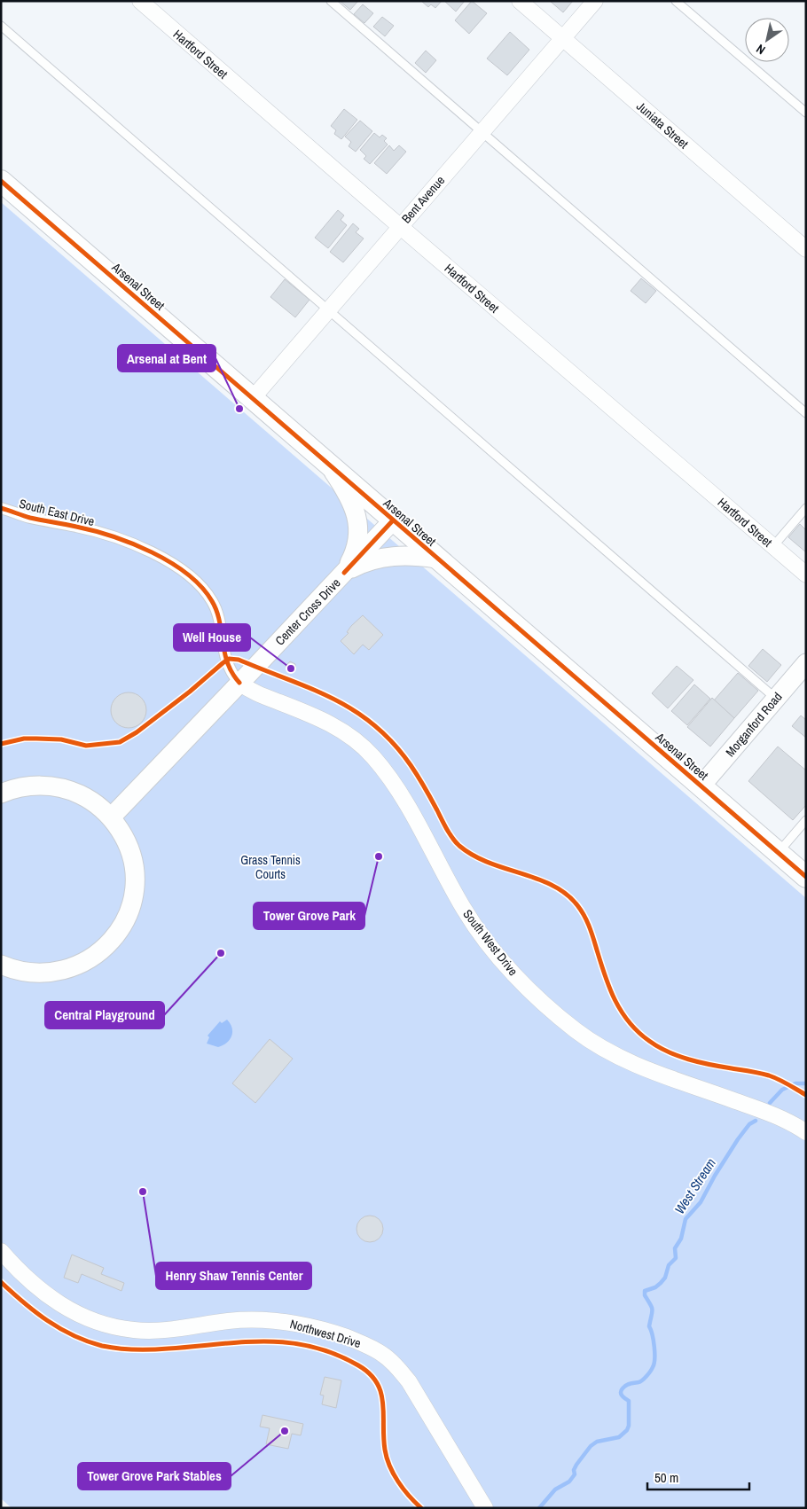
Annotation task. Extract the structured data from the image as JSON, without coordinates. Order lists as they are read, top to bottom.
{
  "streets": {
    "main road": ["Arsenal Street"],
    "street": [
      "Hartford Street",
      "Juniata Street",
      "Bent Avenue",
      "South East Drive",
      "Center Cross Drive",
      "Morganford Road",
      "South West Drive",
      "Northwest Drive"
    ]
  },
  "crossings": [
    ["Hartford Street", "Bent Avenue"],
    ["Juniata Street", "Bent Avenue"],
    ["Bent Avenue", "Arsenal Street"],
    ["Arsenal Street", "Center Cross Drive"],
    ["Arsenal Street", "Morganford Road"],
    ["South East Drive", "Center Cross Drive"],
    ["South East Drive", "South West Drive"],
    ["Center Cross Drive", "South West Drive"]
  ],
  "water": ["West Stream"],
  "parks": ["Grass Tennis Courts"],
  "places": [
    "Arsenal at Bent",
    "Well House",
    "Tower Grove Park",
    "Central Playground",
    "Henry Shaw Tennis Center",
    "Tower Grove Park Stables"
  ],
  "scale_bar": "50 m",
  "north": "bottom left"
}
